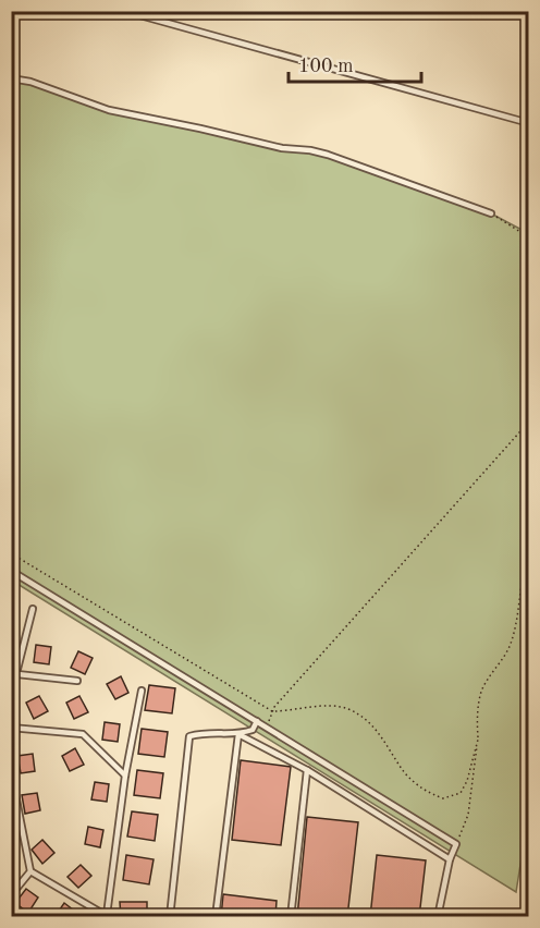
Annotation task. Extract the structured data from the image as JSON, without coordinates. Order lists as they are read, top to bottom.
{
  "scale_bar": "100 m"
}
